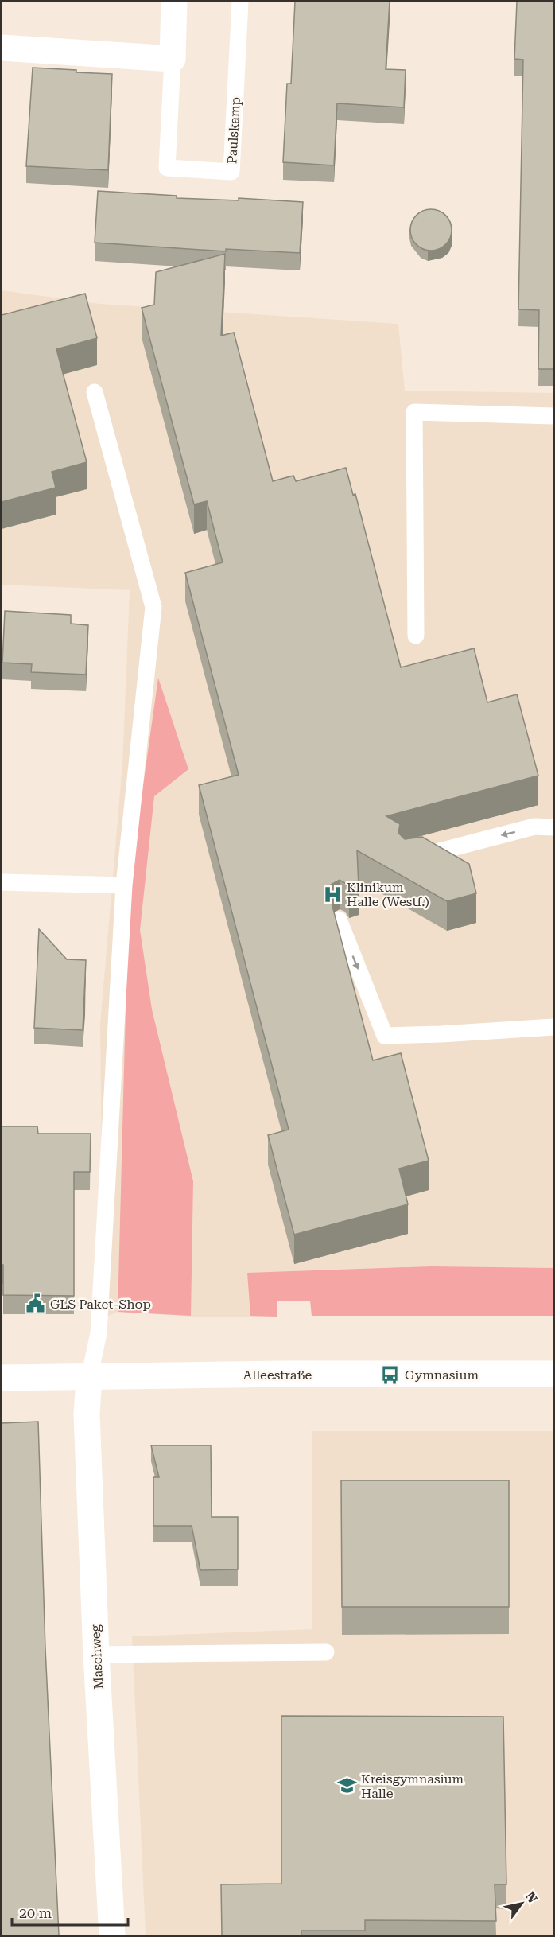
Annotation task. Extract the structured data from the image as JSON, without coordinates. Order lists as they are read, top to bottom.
{
  "streets": {
    "street": ["Paulskamp", "Alleestraße", "Maschweg"]
  },
  "crossings": [
    ["Alleestraße", "Maschweg"]
  ],
  "places": {
    "hospital": ["Klinikum Halle (Westf.)"],
    "public building": ["GLS Paket-Shop"],
    "bus stop": ["Gymnasium"],
    "school or university": ["Kreisgymnasium Halle"]
  },
  "scale_bar": "20 m",
  "north": "top right"
}
